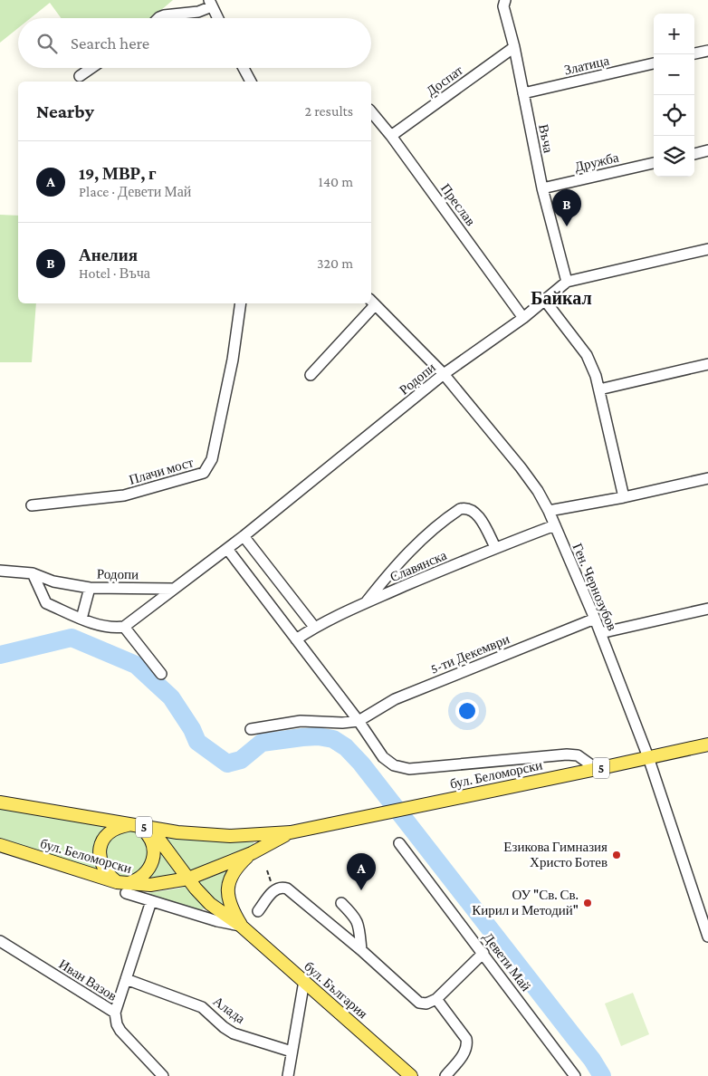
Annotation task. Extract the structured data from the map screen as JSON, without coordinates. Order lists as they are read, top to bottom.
{
  "streets": {
    "main road": ["5", "бул. Беломорски", "бул. България"],
    "street": [
      "Златица",
      "Доспат",
      "Въча",
      "Дружба",
      "Преслав",
      "Родопи",
      "Плачи мост",
      "Славянска",
      "Ген. Чернозубов",
      "5-ти Декември",
      "Девети Май",
      "Иван Вазов",
      "Алада"
    ]
  },
  "crossings": [
    ["Златица", "Въча"],
    ["Доспат", "Въча"],
    ["Доспат", "Преслав"],
    ["Въча", "Дружба"],
    ["Въча", "Родопи"],
    ["Преслав", "Родопи"],
    ["Родопи", "Ген. Чернозубов"],
    ["Славянска", "Ген. Чернозубов"],
    ["Ген. Чернозубов", "5-ти Декември"],
    ["Ген. Чернозубов", "бул. Беломорски"],
    ["бул. Беломорски", "бул. България"]
  ],
  "districts": ["Байкал"],
  "places": ["Езикова Гимназия Христо Ботев", "ОУ \"Св. Св. Кирил и Методий\""],
  "page": {
    "map_buttons": ["+", "−"],
    "search": "Search here",
    "heading": ["Nearby", "2 results"],
    "list": [
      {
        "mark": "A",
        "name": "19, МВР, г",
        "note": "Place · Девети Май",
        "value": "140 m"
      },
      {
        "mark": "B",
        "name": "Анелия",
        "note": "Hotel · Въча",
        "value": "320 m"
      }
    ],
    "pins": ["B", "A"]
  }
}
